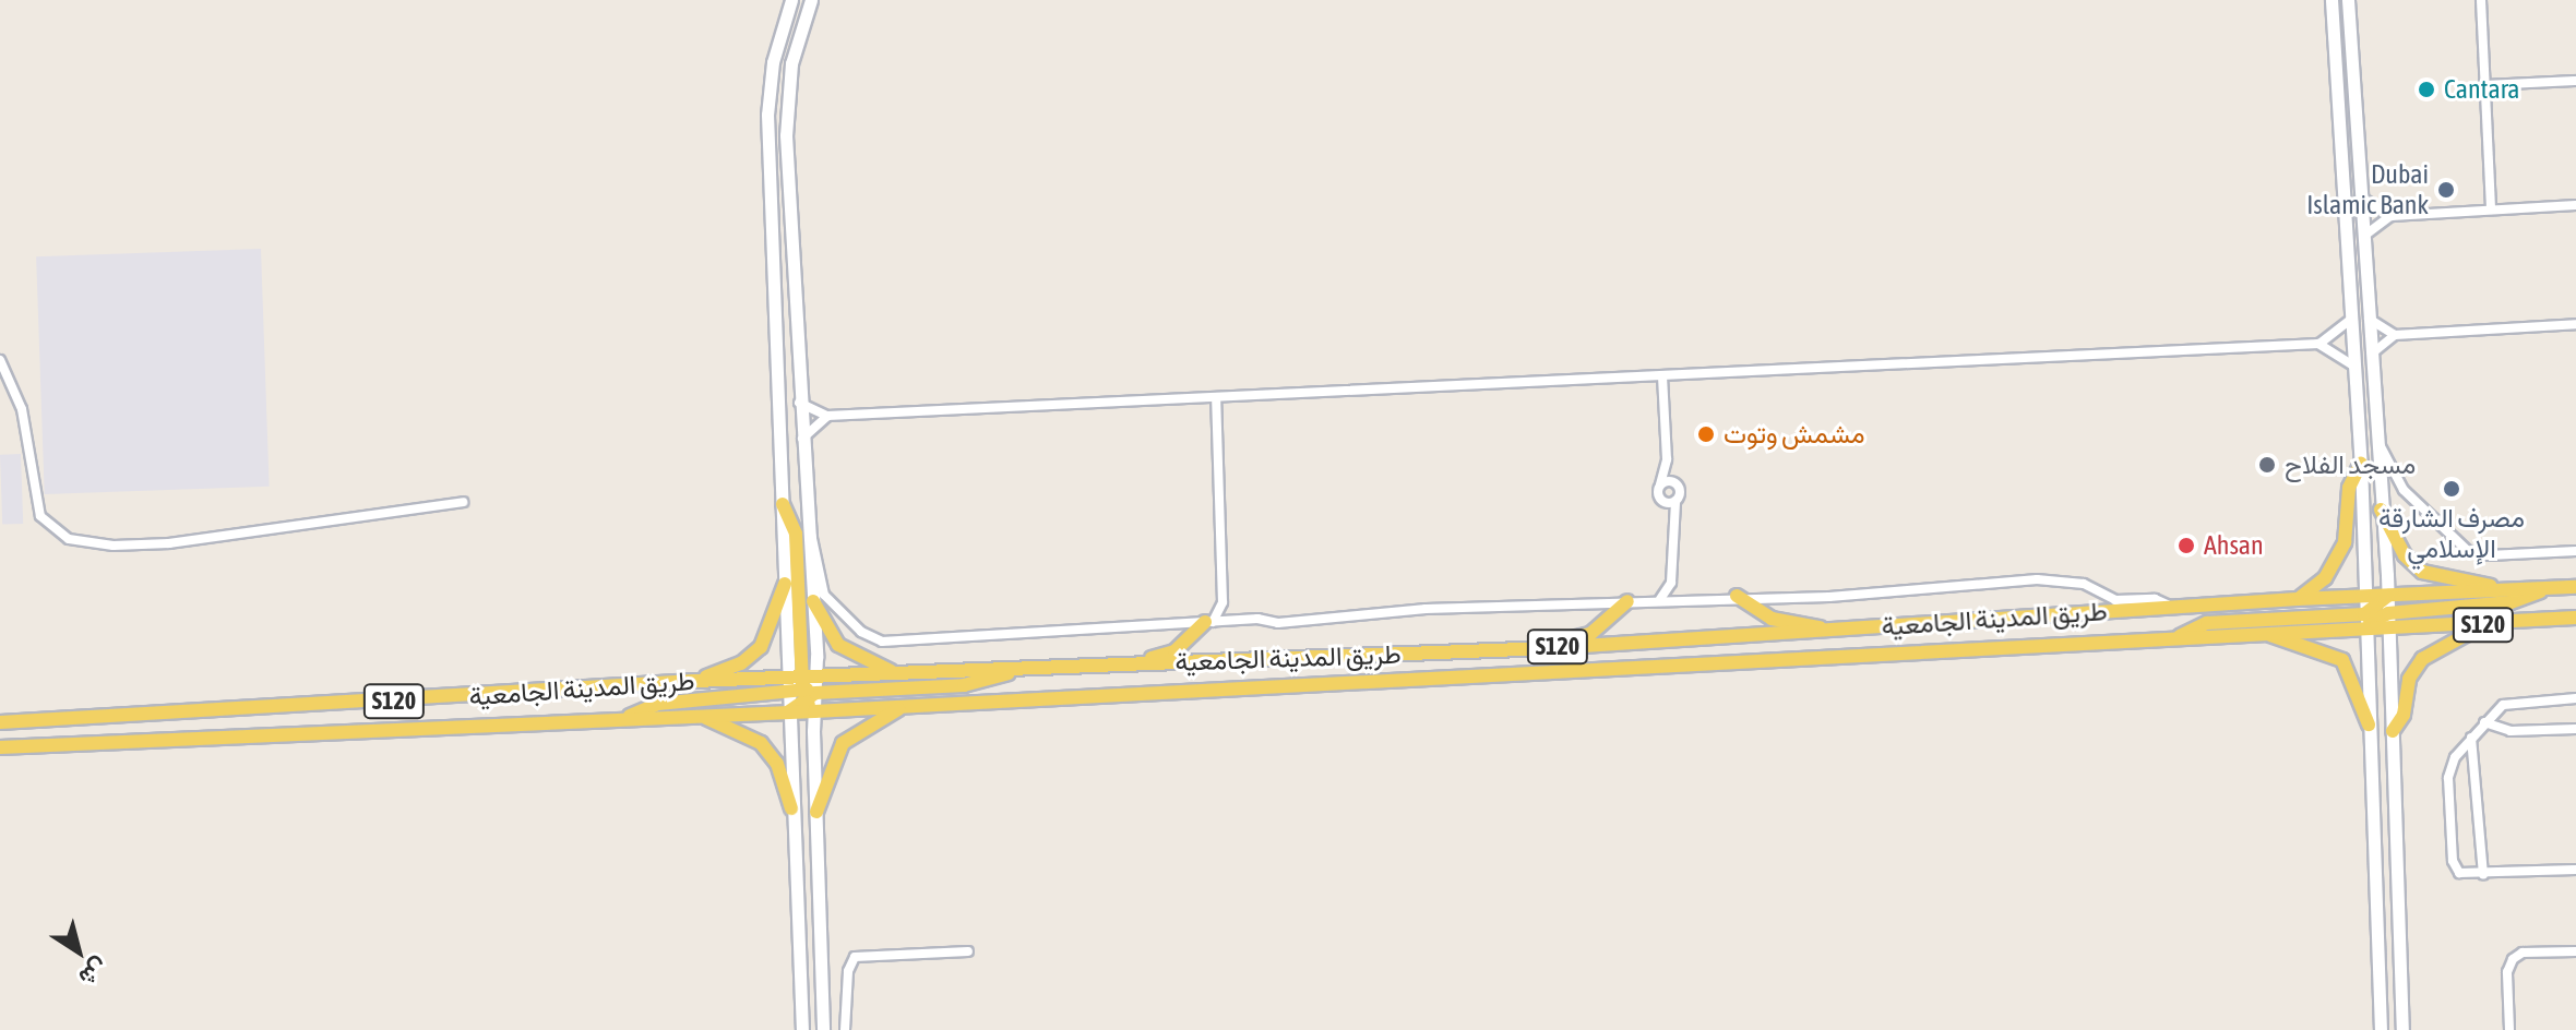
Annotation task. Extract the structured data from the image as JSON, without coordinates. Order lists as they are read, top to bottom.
{
  "streets": {
    "main road": ["طريق المدينة الجامعية", "S120"]
  },
  "places": [
    "Cantara",
    "Dubai Islamic Bank",
    "مشمش وتوت",
    "مسجد الفلاح",
    "مصرف الشارقة الإسلامي",
    "Ahsan"
  ],
  "north": "bottom right"
}
